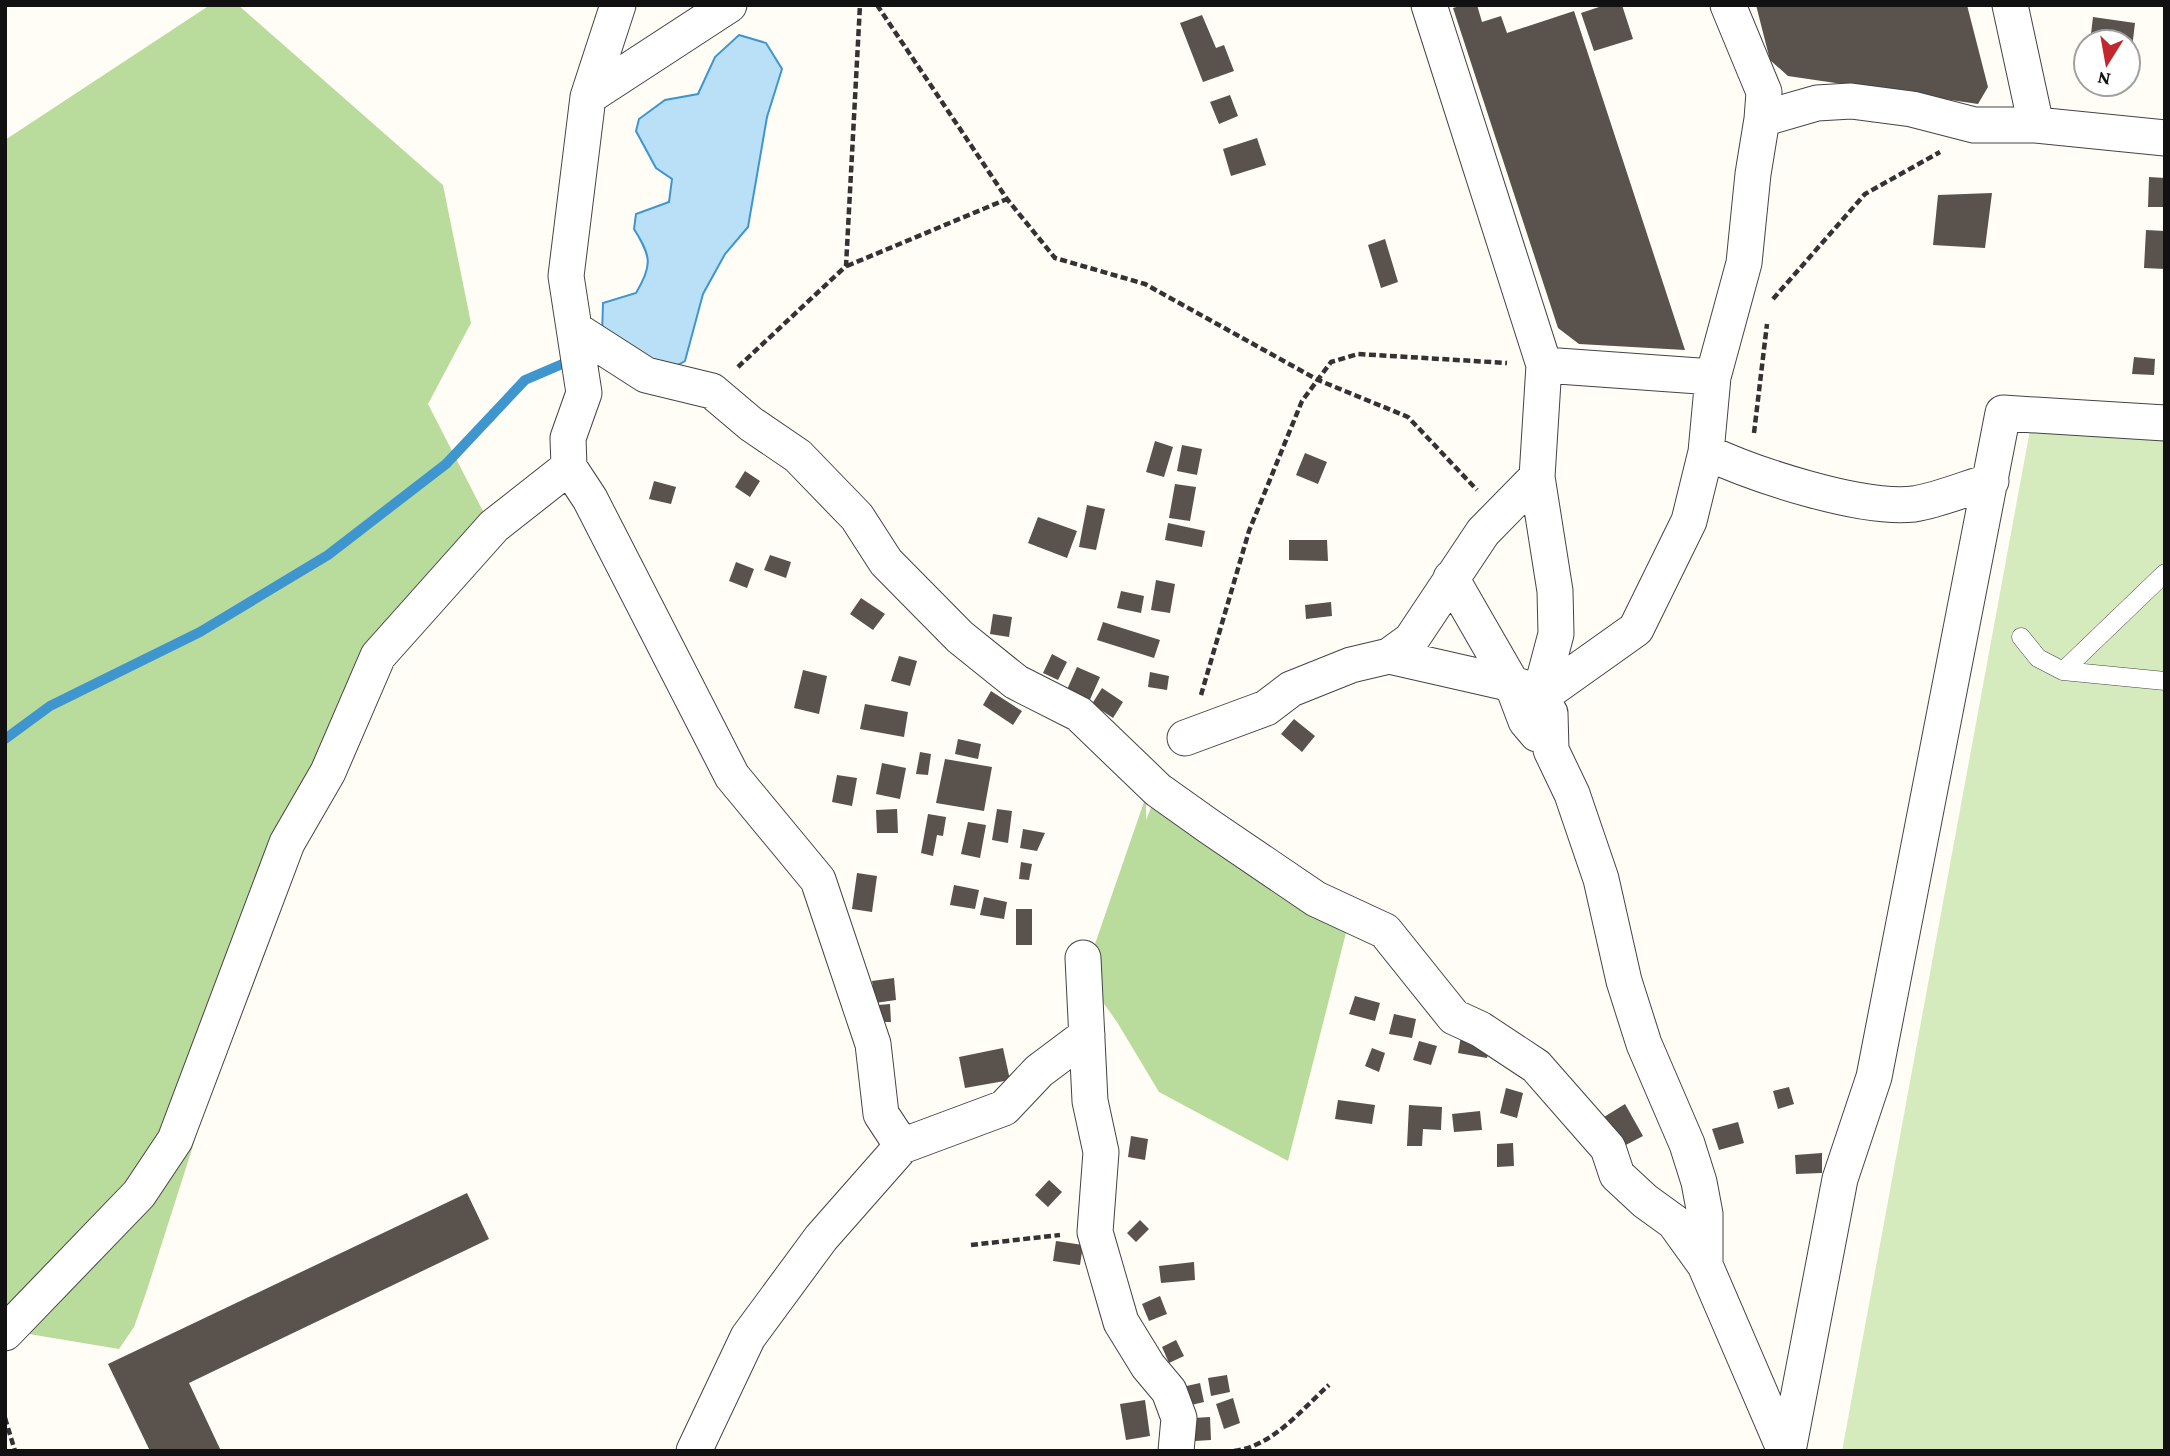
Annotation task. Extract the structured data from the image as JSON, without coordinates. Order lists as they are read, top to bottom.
{
  "north": "bottom"
}
